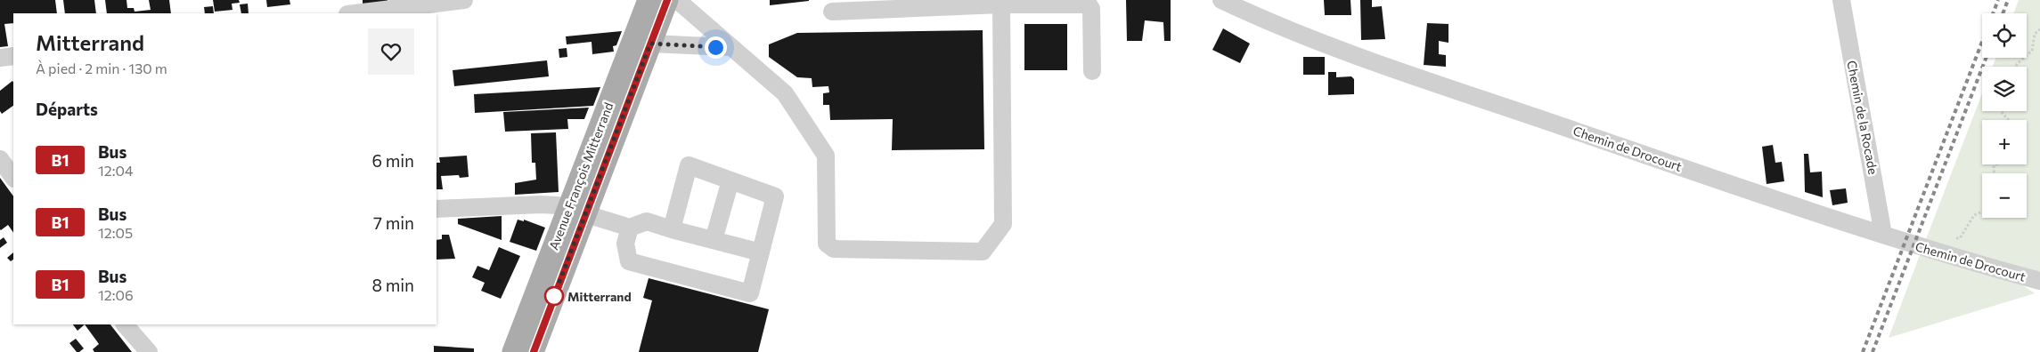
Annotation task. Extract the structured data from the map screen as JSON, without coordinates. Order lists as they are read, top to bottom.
{
  "streets": {
    "main road": ["Avenue François Mitterrand"],
    "street": ["Chemin de la Rocade", "Chemin de Drocourt"]
  },
  "crossings": [
    ["Chemin de la Rocade", "Chemin de Drocourt"]
  ],
  "places": ["Mitterrand"],
  "lines": ["bus line B1"],
  "page": {
    "map_buttons": ["+", "−"],
    "heading": [
      ["Mitterrand", "À pied · 2 min · 130 m"],
      "Départs"
    ],
    "list": [
      {
        "mark": "B1",
        "name": "Bus",
        "note": "12:04",
        "value": "6 min"
      },
      {
        "mark": "B1",
        "name": "Bus",
        "note": "12:05",
        "value": "7 min"
      },
      {
        "mark": "B1",
        "name": "Bus",
        "note": "12:06",
        "value": "8 min"
      }
    ]
  }
}
